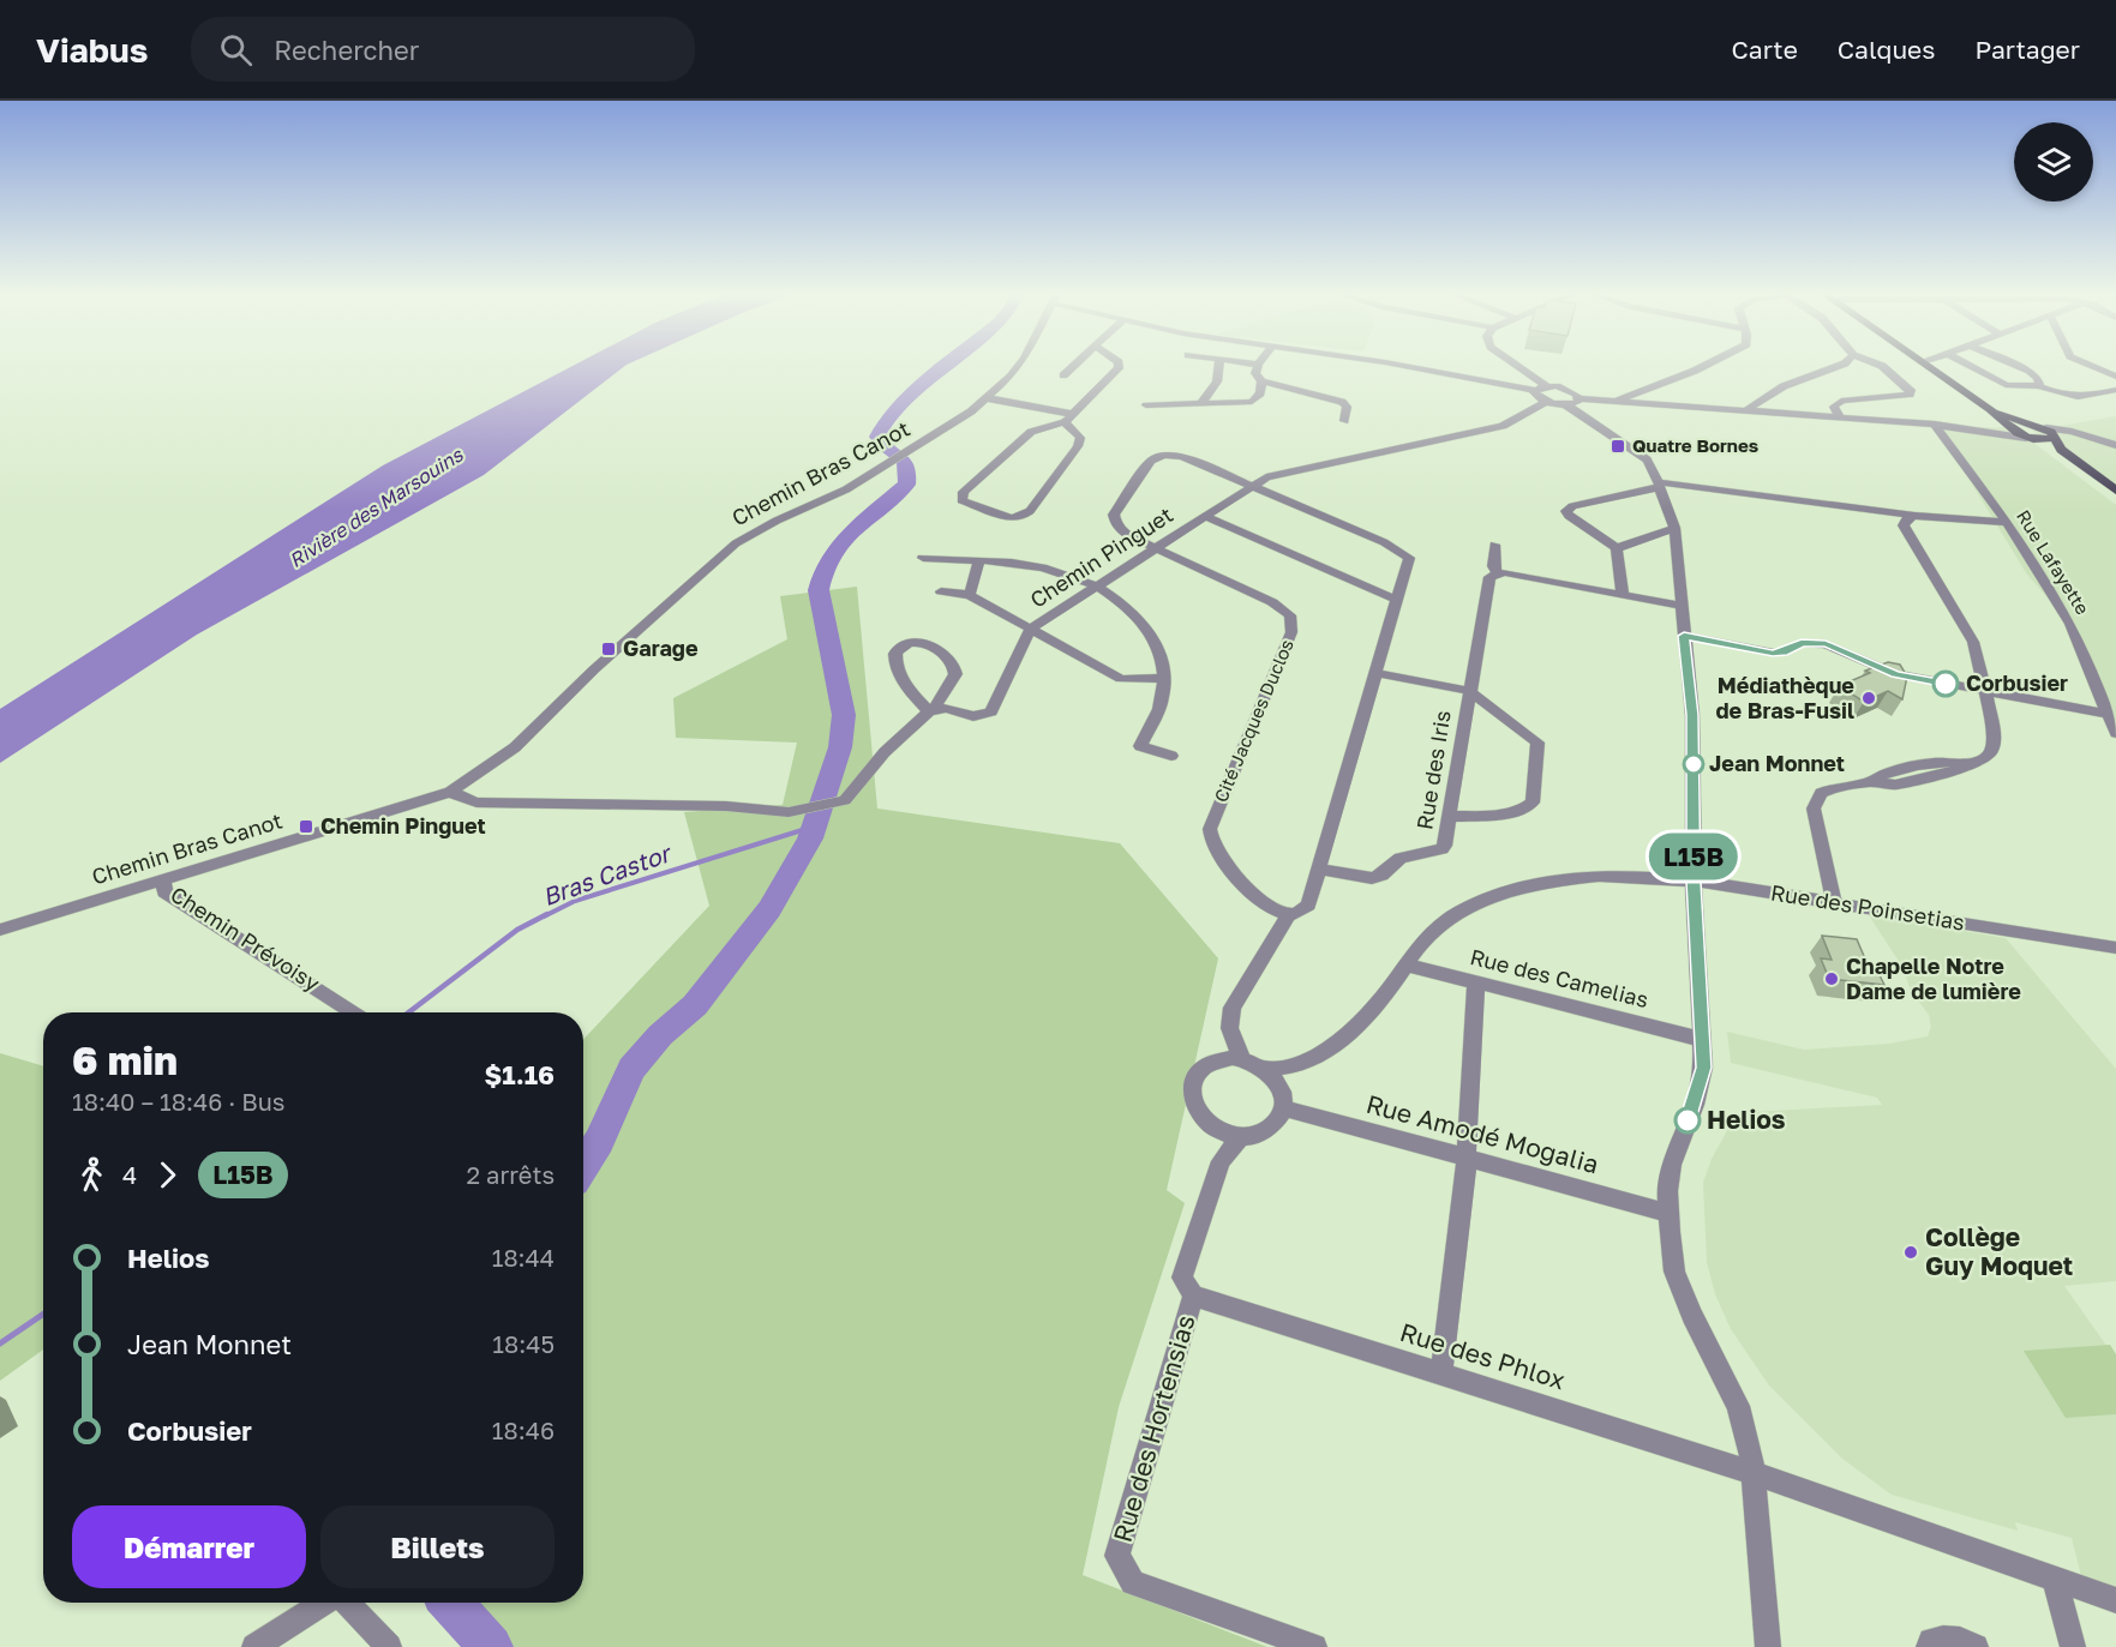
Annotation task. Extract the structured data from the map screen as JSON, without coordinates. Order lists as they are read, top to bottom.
{
  "streets": {
    "street": [
      "Chemin Bras Canot",
      "Chemin Pinguet",
      "Rue Lafayette",
      "Cité Jacques Duclos",
      "Rue des Iris",
      "Rue des Poinsetias",
      "Chemin Prévoisy",
      "Rue des Camelias",
      "Rue Amodé Mogalia",
      "Rue des Phlox",
      "Rue des Hortensias"
    ]
  },
  "crossings": [
    ["Chemin Bras Canot", "Chemin Prévoisy"],
    ["Chemin Pinguet", "Cité Jacques Duclos"],
    ["Cité Jacques Duclos", "Rue des Iris"],
    ["Cité Jacques Duclos", "Rue des Poinsetias"],
    ["Cité Jacques Duclos", "Rue Amodé Mogalia"],
    ["Rue des Poinsetias", "Rue des Camelias"],
    ["Rue des Poinsetias", "Rue Amodé Mogalia"],
    ["Rue des Phlox", "Rue des Hortensias"]
  ],
  "water": ["Rivière des Marsouins", "Bras Castor"],
  "places": {
    "transit": ["Quatre Bornes", "Garage", "Chemin Pinguet"],
    "other": [
      "Corbusier",
      "Médiathèque de Bras-Fusil",
      "Jean Monnet",
      "Chapelle Notre Dame de lumière",
      "Helios",
      "Collège Guy Moquet"
    ]
  },
  "lines": ["bus line L15B"],
  "page": {
    "header": "Viabus",
    "search": "Rechercher",
    "nav": ["Carte", "Calques", "Partager"],
    "on_map": "L15B",
    "heading": ["6 min", "18:40 – 18:46 · Bus", "$1.16"],
    "legs": ["4", "L15B", "2 arrêts"],
    "list": [
      {
        "name": "Helios",
        "value": "18:44"
      },
      {
        "name": "Jean Monnet",
        "value": "18:45"
      },
      {
        "name": "Corbusier",
        "value": "18:46"
      }
    ],
    "buttons": ["Démarrer", "Billets"]
  }
}
